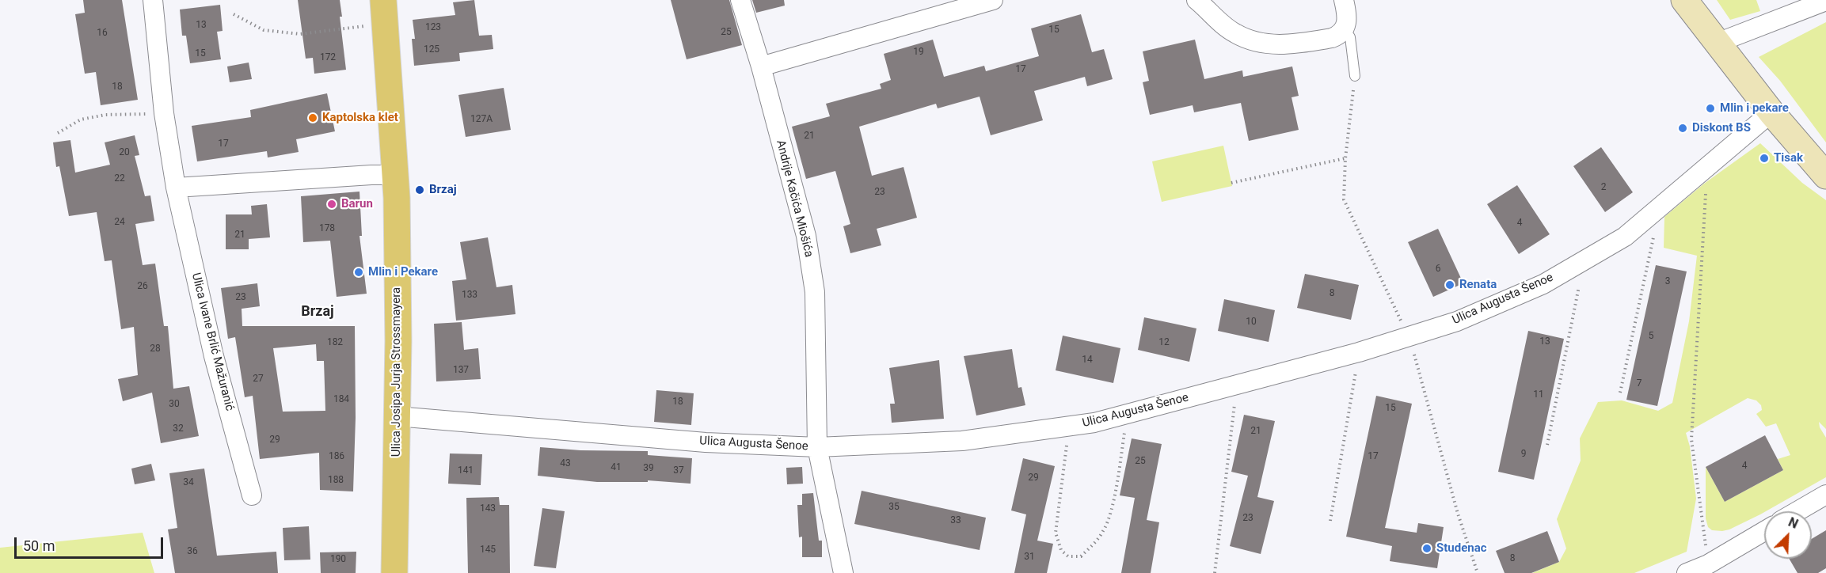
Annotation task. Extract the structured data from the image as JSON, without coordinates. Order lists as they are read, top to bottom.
{
  "streets": {
    "main road": ["Ulica Josipa Jurja Strossmayera"],
    "street": ["Andrije Kačića Miošića", "Ulica Augusta Šenoe", "Ulica Ivane Brlić Mažuranić"]
  },
  "crossings": [
    ["Andrije Kačića Miošića", "Ulica Augusta Šenoe"],
    ["Ulica Augusta Šenoe", "Ulica Josipa Jurja Strossmayera"]
  ],
  "districts": ["Brzaj"],
  "places": [
    "Mlin i pekare",
    "Kaptolska klet",
    "Diskont BS",
    "Tisak",
    "Brzaj",
    "Barun",
    "Mlin i Pekare",
    "Renata",
    "Studenac"
  ],
  "house_numbers": [
    "13",
    "123",
    "15",
    "25",
    "16",
    "125",
    "19",
    "15",
    "172",
    "17",
    "18",
    "127A",
    "21",
    "17",
    "20",
    "22",
    "2",
    "23",
    "24",
    "4",
    "178",
    "21",
    "6",
    "3",
    "26",
    "8",
    "133",
    "23",
    "10",
    "5",
    "13",
    "182",
    "12",
    "28",
    "14",
    "137",
    "27",
    "7",
    "11",
    "184",
    "18",
    "30",
    "15",
    "32",
    "21",
    "29",
    "9",
    "186",
    "17",
    "25",
    "43",
    "4",
    "41",
    "39",
    "141",
    "37",
    "29",
    "188",
    "34",
    "35",
    "143",
    "23",
    "33",
    "145",
    "36",
    "31",
    "8",
    "190"
  ],
  "scale_bar": "50 m",
  "north": "top right"
}
